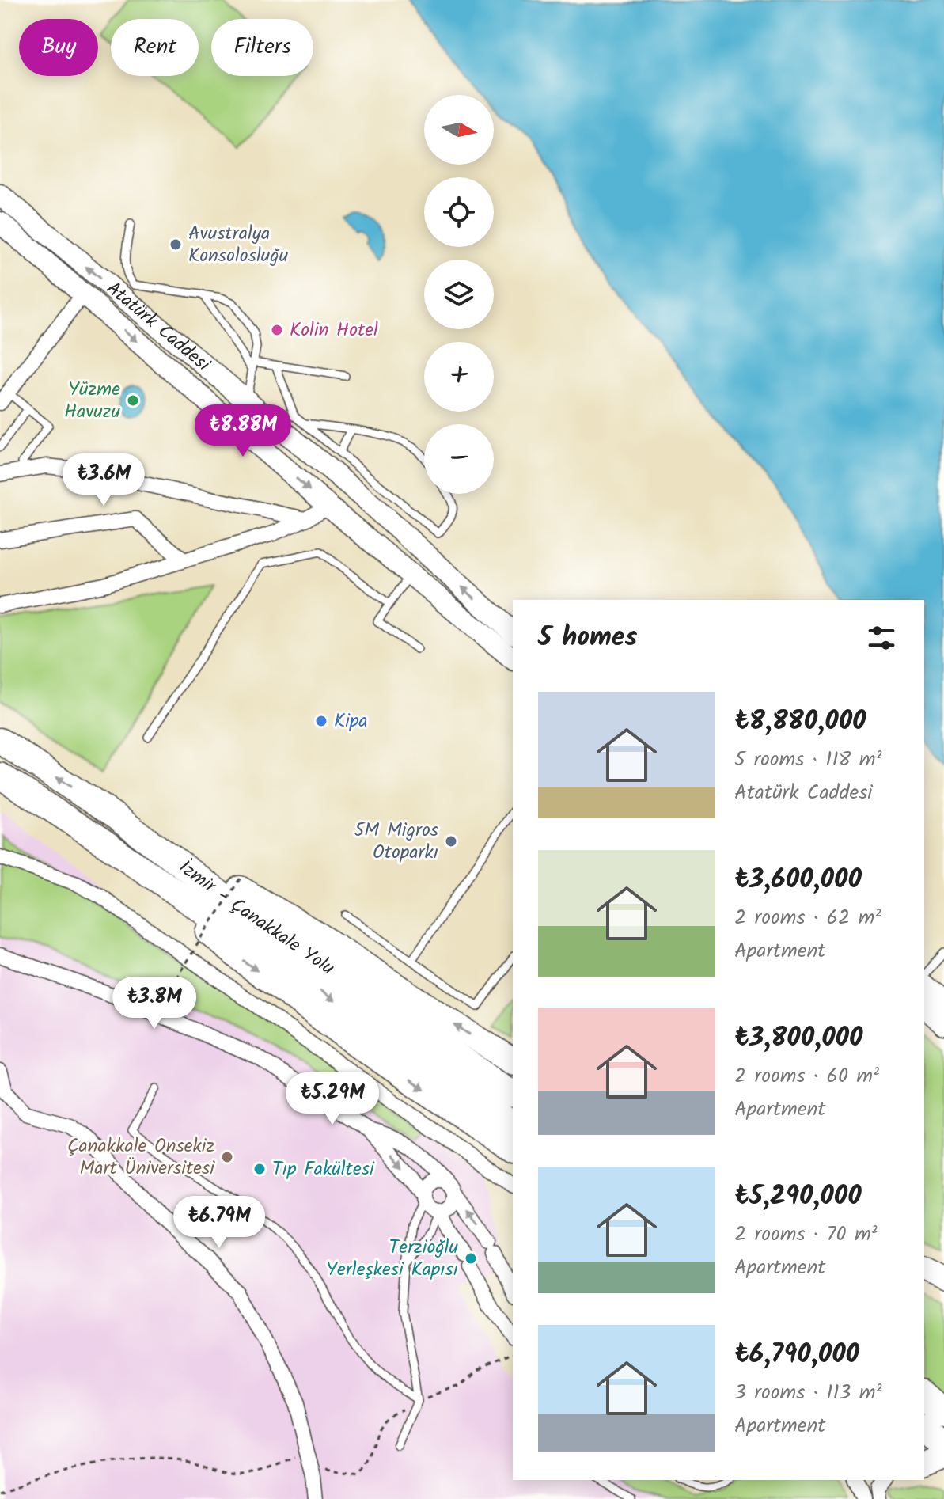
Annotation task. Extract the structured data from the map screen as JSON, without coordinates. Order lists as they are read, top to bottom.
{
  "streets": {
    "highway": ["İzmir - Çanakkale Yolu"],
    "main road": ["Atatürk Caddesi"]
  },
  "places": [
    "Avustralya Konsolosluğu",
    "Kolin Hotel",
    "Yüzme Havuzu",
    "Kipa",
    "5M Migros Otoparkı",
    "Çanakkale Onsekiz Mart Üniversitesi",
    "Tıp Fakültesi",
    "Terzioğlu Yerleşkesi Kapısı"
  ],
  "north": "right",
  "page": {
    "chip": ["Buy", "Rent", "Filters"],
    "map_buttons": ["+", "−"],
    "price": [
      "₺8.88M",
      "₺3.6M",
      "₺3.8M",
      "₺5.29M",
      "₺6.79M"
    ],
    "heading": "5 homes",
    "list": [
      {
        "name": "₺8,880,000",
        "note": "5 rooms · 118 m² · Atatürk Caddesi"
      },
      {
        "name": "₺3,600,000",
        "note": "2 rooms · 62 m² · Apartment"
      },
      {
        "name": "₺3,800,000",
        "note": "2 rooms · 60 m² · Apartment"
      },
      {
        "name": "₺5,290,000",
        "note": "2 rooms · 70 m² · Apartment"
      },
      {
        "name": "₺6,790,000",
        "note": "3 rooms · 113 m² · Apartment"
      }
    ]
  }
}
